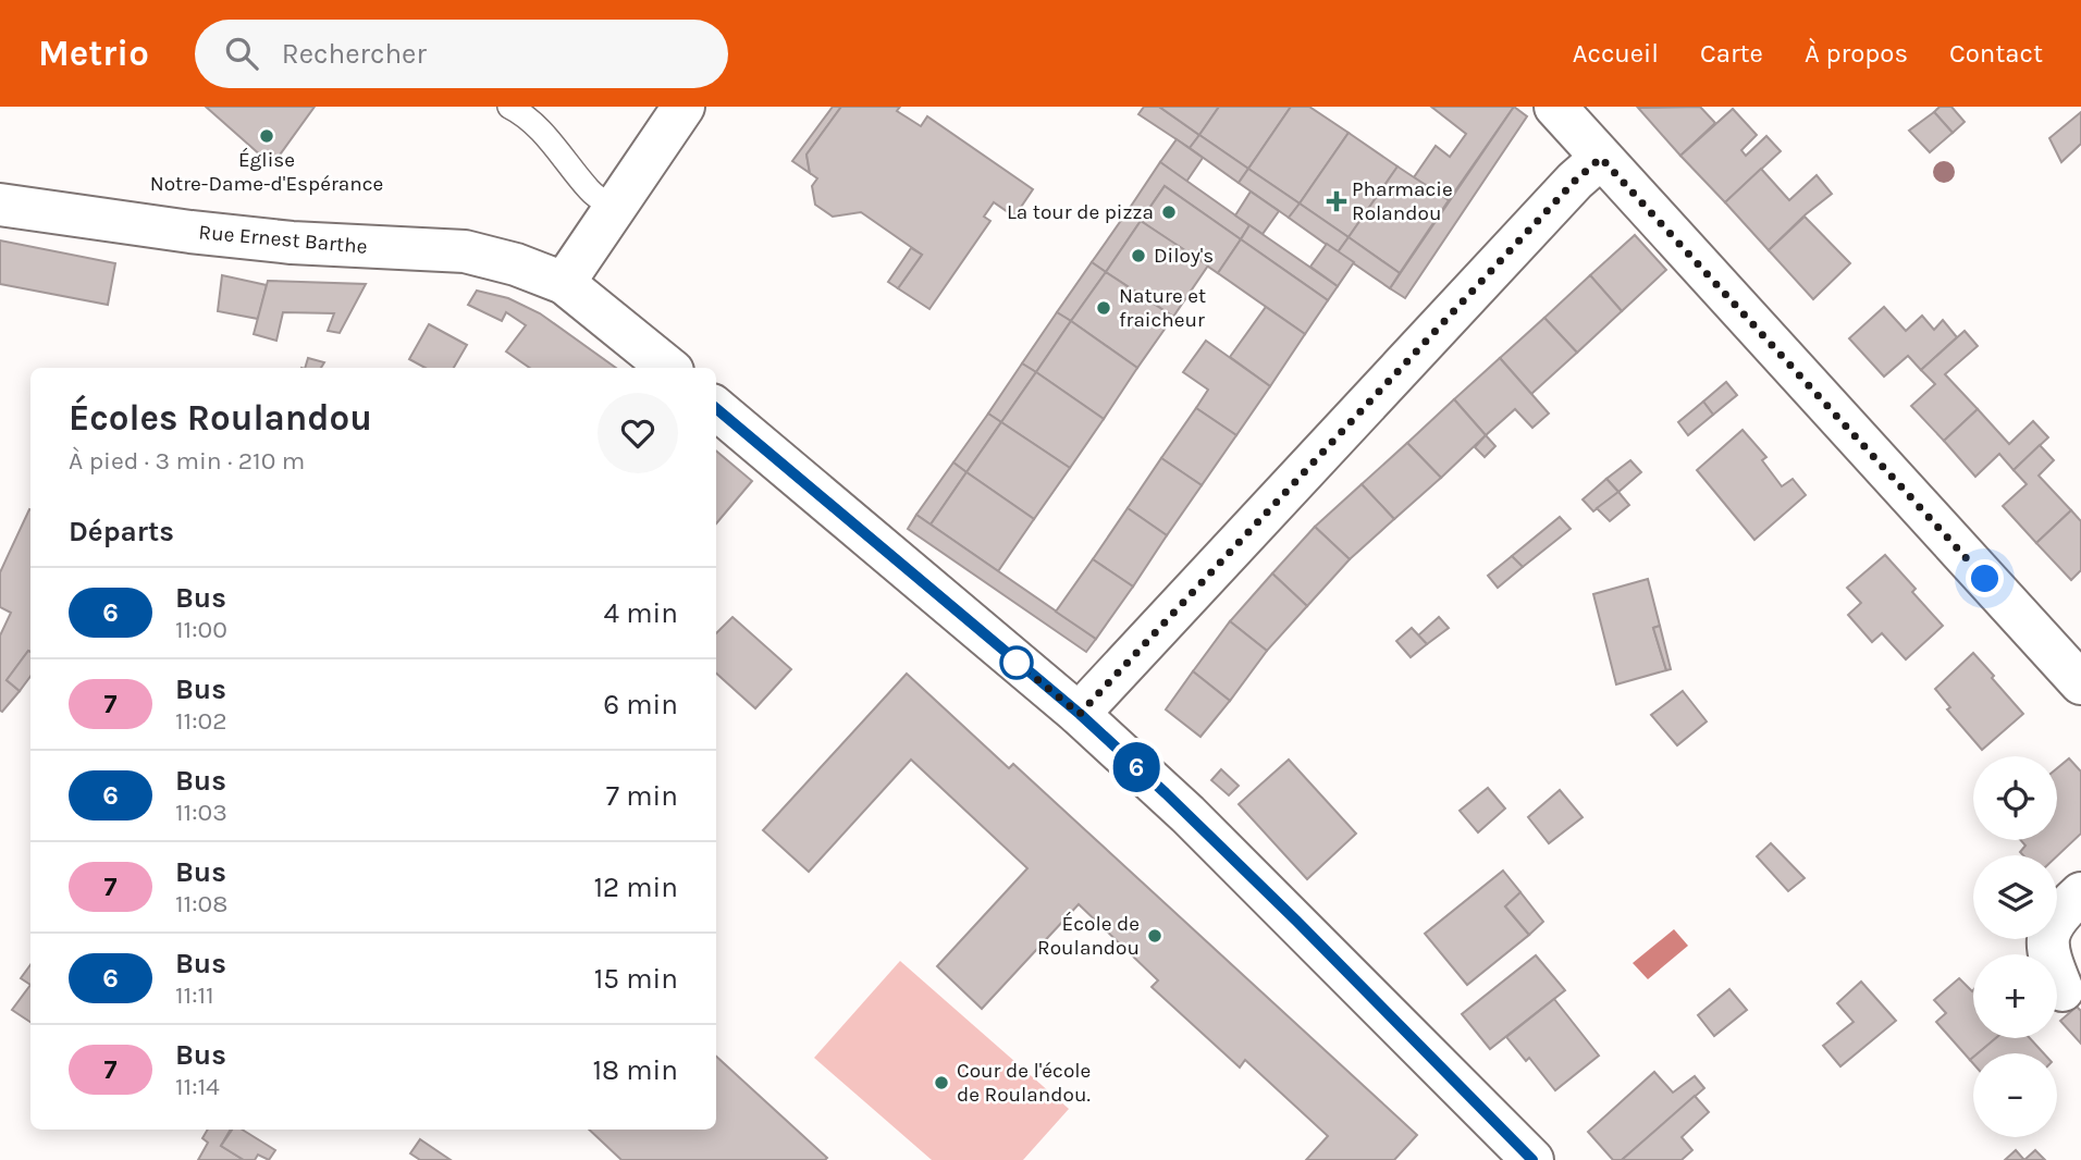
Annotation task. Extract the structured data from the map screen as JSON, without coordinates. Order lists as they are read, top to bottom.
{
  "streets": {
    "street": ["Rue Ernest Barthe"]
  },
  "places": {
    "other": [
      "Église Notre-Dame-d'Espérance",
      "La tour de pizza",
      "Diloy's",
      "Nature et fraicheur",
      "École de Roulandou",
      "Cour de l'école de Roulandou."
    ],
    "health": ["Pharmacie Rolandou"]
  },
  "lines": ["bus line 6"],
  "page": {
    "header": "Metrio",
    "search": "Rechercher",
    "nav": [
      "Accueil",
      "Carte",
      "À propos",
      "Contact"
    ],
    "on_map": "6",
    "heading": [
      ["Écoles Roulandou", "À pied · 3 min · 210 m"],
      "Départs"
    ],
    "list": [
      {
        "mark": "6",
        "name": "Bus",
        "note": "11:00",
        "value": "4 min"
      },
      {
        "mark": "7",
        "name": "Bus",
        "note": "11:02",
        "value": "6 min"
      },
      {
        "mark": "6",
        "name": "Bus",
        "note": "11:03",
        "value": "7 min"
      },
      {
        "mark": "7",
        "name": "Bus",
        "note": "11:08",
        "value": "12 min"
      },
      {
        "mark": "6",
        "name": "Bus",
        "note": "11:11",
        "value": "15 min"
      },
      {
        "mark": "7",
        "name": "Bus",
        "note": "11:14",
        "value": "18 min"
      }
    ],
    "map_buttons": ["+", "−"]
  }
}
